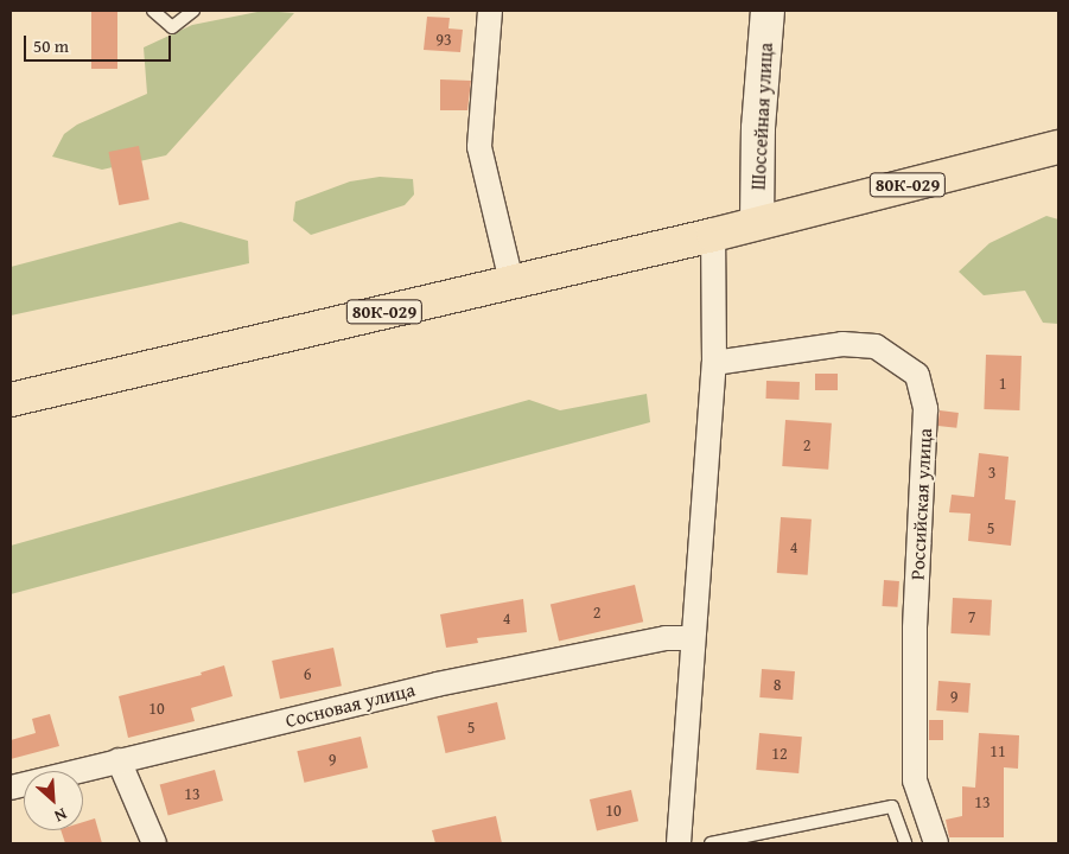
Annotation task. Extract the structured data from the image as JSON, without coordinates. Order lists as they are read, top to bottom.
{
  "streets": {
    "main road": ["80К-029"],
    "street": ["Шоссейная улица", "Российская улица", "Сосновая улица"]
  },
  "crossings": [
    ["Шоссейная улица", "80К-029"]
  ],
  "house_numbers": [
    "93",
    "1",
    "2",
    "3",
    "5",
    "4",
    "2",
    "7",
    "4",
    "6",
    "8",
    "9",
    "10",
    "5",
    "11",
    "12",
    "9",
    "13",
    "13",
    "10"
  ],
  "scale_bar": "50 m",
  "north": "bottom right"
}
